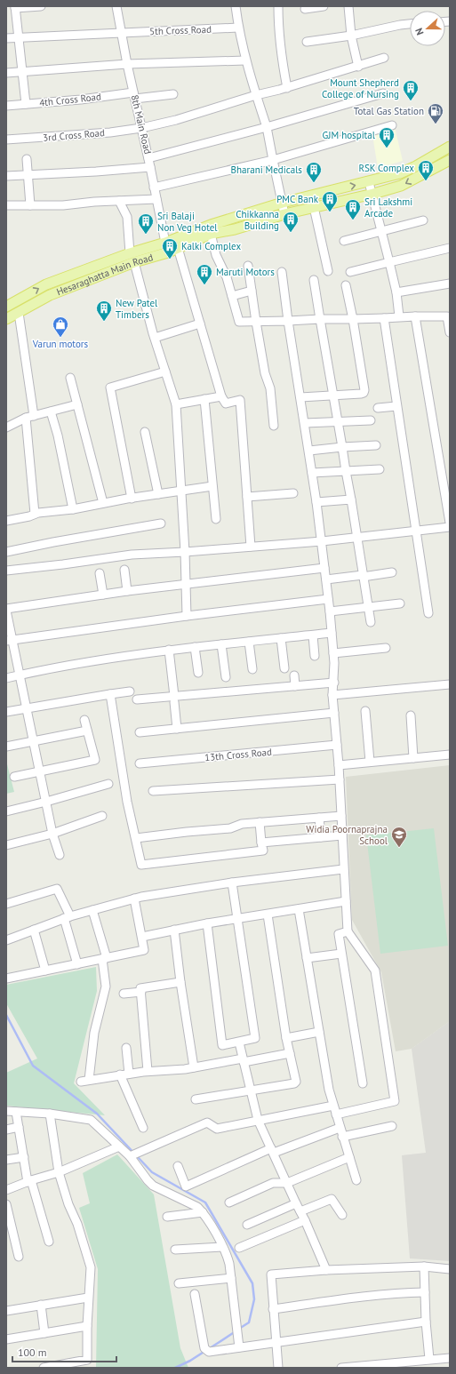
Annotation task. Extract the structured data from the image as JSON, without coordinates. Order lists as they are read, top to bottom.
{
  "streets": {
    "main road": ["Hesaraghatta Main Road"],
    "street": [
      "5th Cross Road",
      "4th Cross Road",
      "8th Main Road",
      "3rd Cross Road",
      "13th Cross Road"
    ]
  },
  "crossings": [
    ["5th Cross Road", "8th Main Road"],
    ["4th Cross Road", "8th Main Road"],
    ["8th Main Road", "3rd Cross Road"],
    ["8th Main Road", "Hesaraghatta Main Road"]
  ],
  "places": {
    "building": [
      "Mount Shepherd College of Nursing",
      "GJM hospital",
      "RSK Complex",
      "Bharani Medicals",
      "PMC Bank",
      "Sri Lakshmi Arcade",
      "Chikkanna Building",
      "Sri Balaji Non Veg Hotel",
      "Kalki Complex",
      "Maruti Motors",
      "New Patel Timbers"
    ],
    "fuel station": ["Total Gas Station"],
    "shop": ["Varun motors"],
    "school or university": ["Widia Poornaprajna School"]
  },
  "scale_bar": "100 m",
  "north": "left"
}
